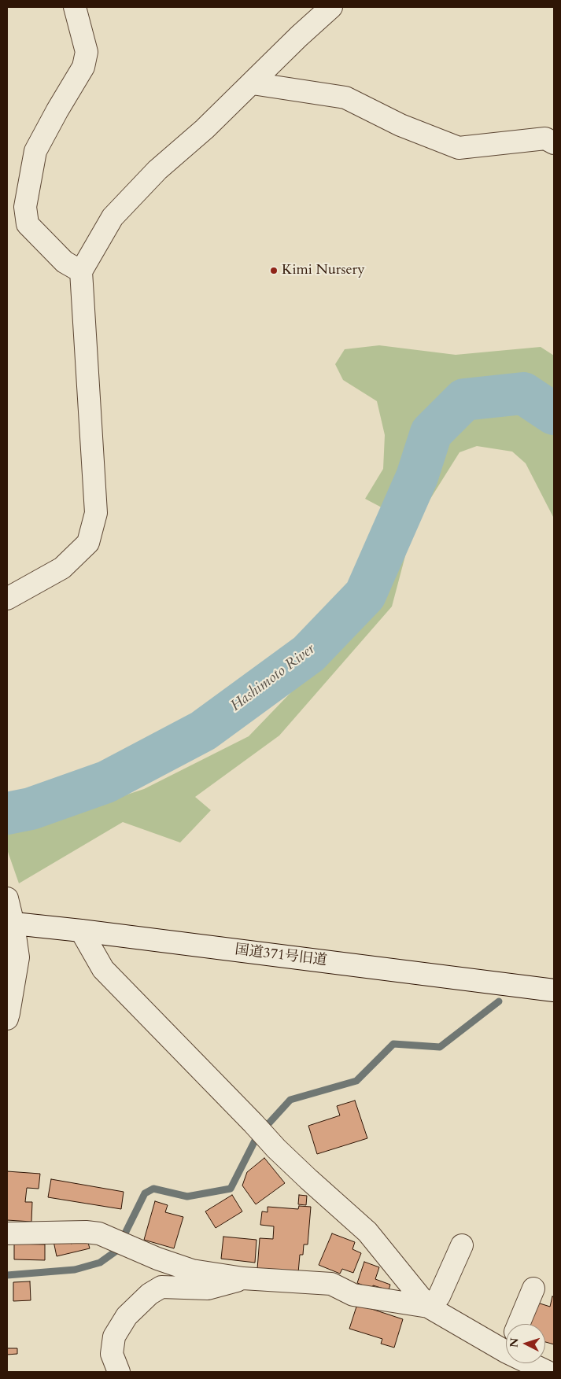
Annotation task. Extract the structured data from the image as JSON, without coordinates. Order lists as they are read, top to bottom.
{
  "streets": {
    "street": ["国道371号旧道"]
  },
  "water": ["Hashimoto River"],
  "places": ["Kimi Nursery"],
  "north": "left"
}
